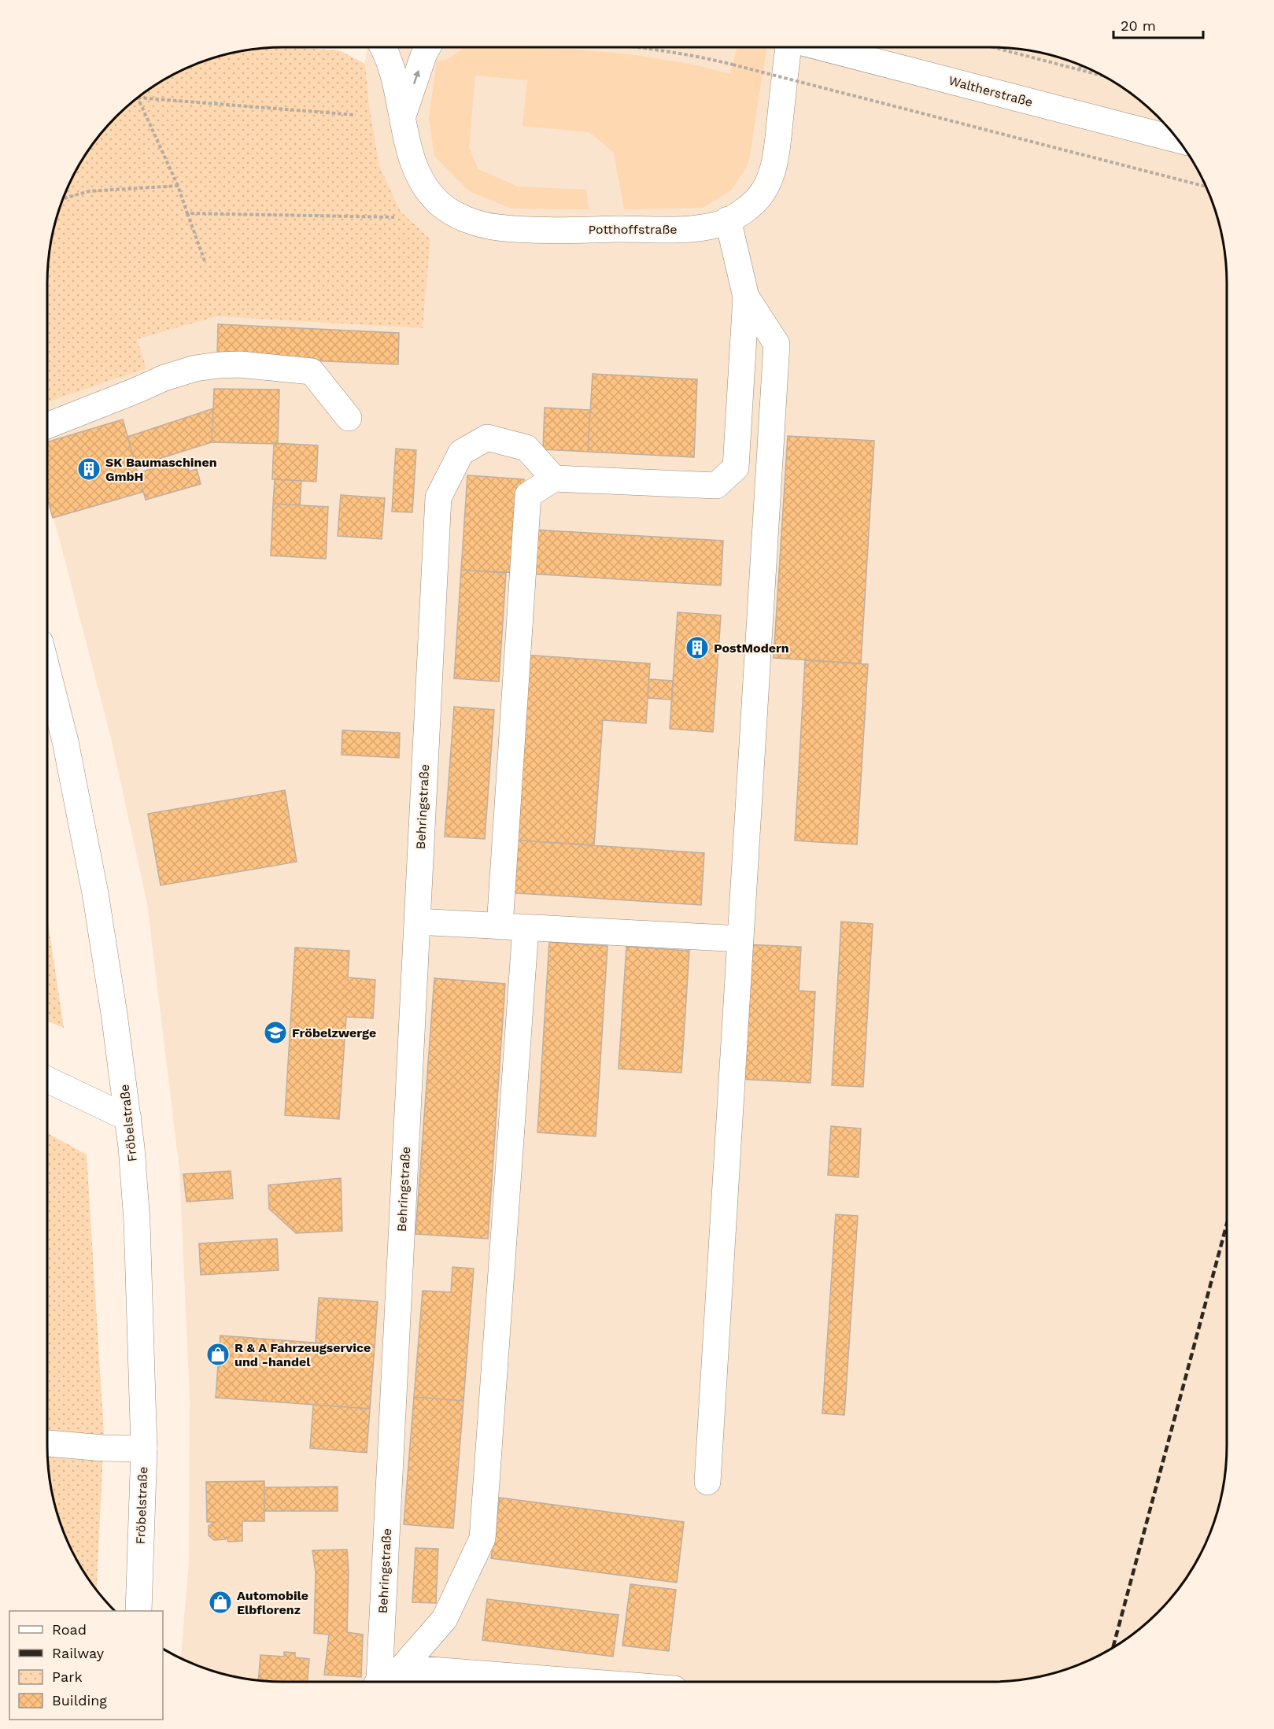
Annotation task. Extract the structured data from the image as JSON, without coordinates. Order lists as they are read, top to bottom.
{
  "streets": {
    "street": [
      "Waltherstraße",
      "Potthoffstraße",
      "Behringstraße",
      "Fröbelstraße"
    ]
  },
  "places": {
    "building": ["SK Baumaschinen GmbH", "PostModern"],
    "school or university": ["Fröbelzwerge"],
    "shop": ["R & A Fahrzeugservice und -handel", "Automobile Elbflorenz"]
  },
  "legend": [
    "Road",
    "Railway",
    "Park",
    "Building"
  ],
  "scale_bar": "20 m"
}
